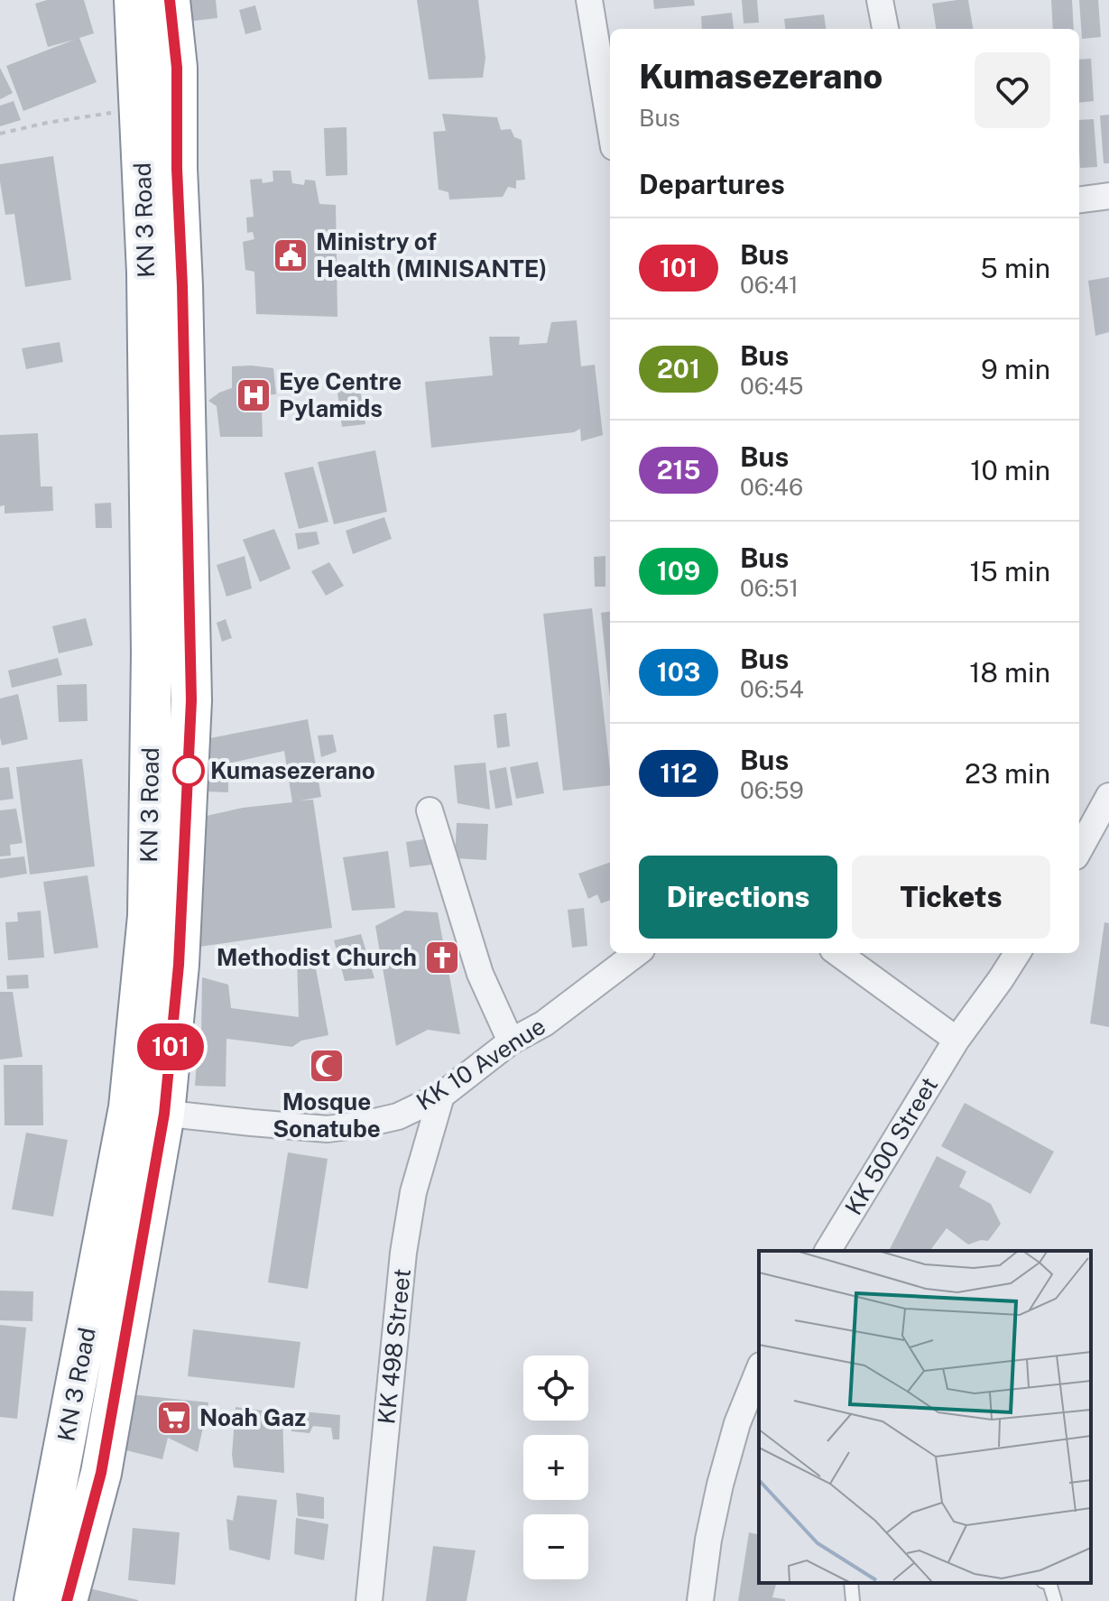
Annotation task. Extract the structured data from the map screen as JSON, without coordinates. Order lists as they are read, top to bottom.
{
  "streets": {
    "highway": ["KN 3 Road"],
    "street": ["KK 10 Avenue", "KK 500 Street", "KK 498 Street"]
  },
  "crossings": [
    ["KN 3 Road", "KK 10 Avenue"],
    ["KK 10 Avenue", "KK 498 Street"]
  ],
  "places": {
    "public building": ["Ministry of Health (MINISANTE)"],
    "hospital": ["Eye Centre Pylamids"],
    "other": ["Kumasezerano"],
    "church": ["Methodist Church"],
    "mosque": ["Mosque Sonatube"],
    "supermarket": ["Noah Gaz"]
  },
  "lines": ["bus line 101"],
  "page": {
    "on_map": "101",
    "heading": [
      ["Kumasezerano", "Bus"],
      "Departures"
    ],
    "list": [
      {
        "mark": "101",
        "name": "Bus",
        "note": "06:41",
        "value": "5 min"
      },
      {
        "mark": "201",
        "name": "Bus",
        "note": "06:45",
        "value": "9 min"
      },
      {
        "mark": "215",
        "name": "Bus",
        "note": "06:46",
        "value": "10 min"
      },
      {
        "mark": "109",
        "name": "Bus",
        "note": "06:51",
        "value": "15 min"
      },
      {
        "mark": "103",
        "name": "Bus",
        "note": "06:54",
        "value": "18 min"
      },
      {
        "mark": "112",
        "name": "Bus",
        "note": "06:59",
        "value": "23 min"
      }
    ],
    "buttons": ["Directions", "Tickets"],
    "map_buttons": ["+", "−"]
  }
}
